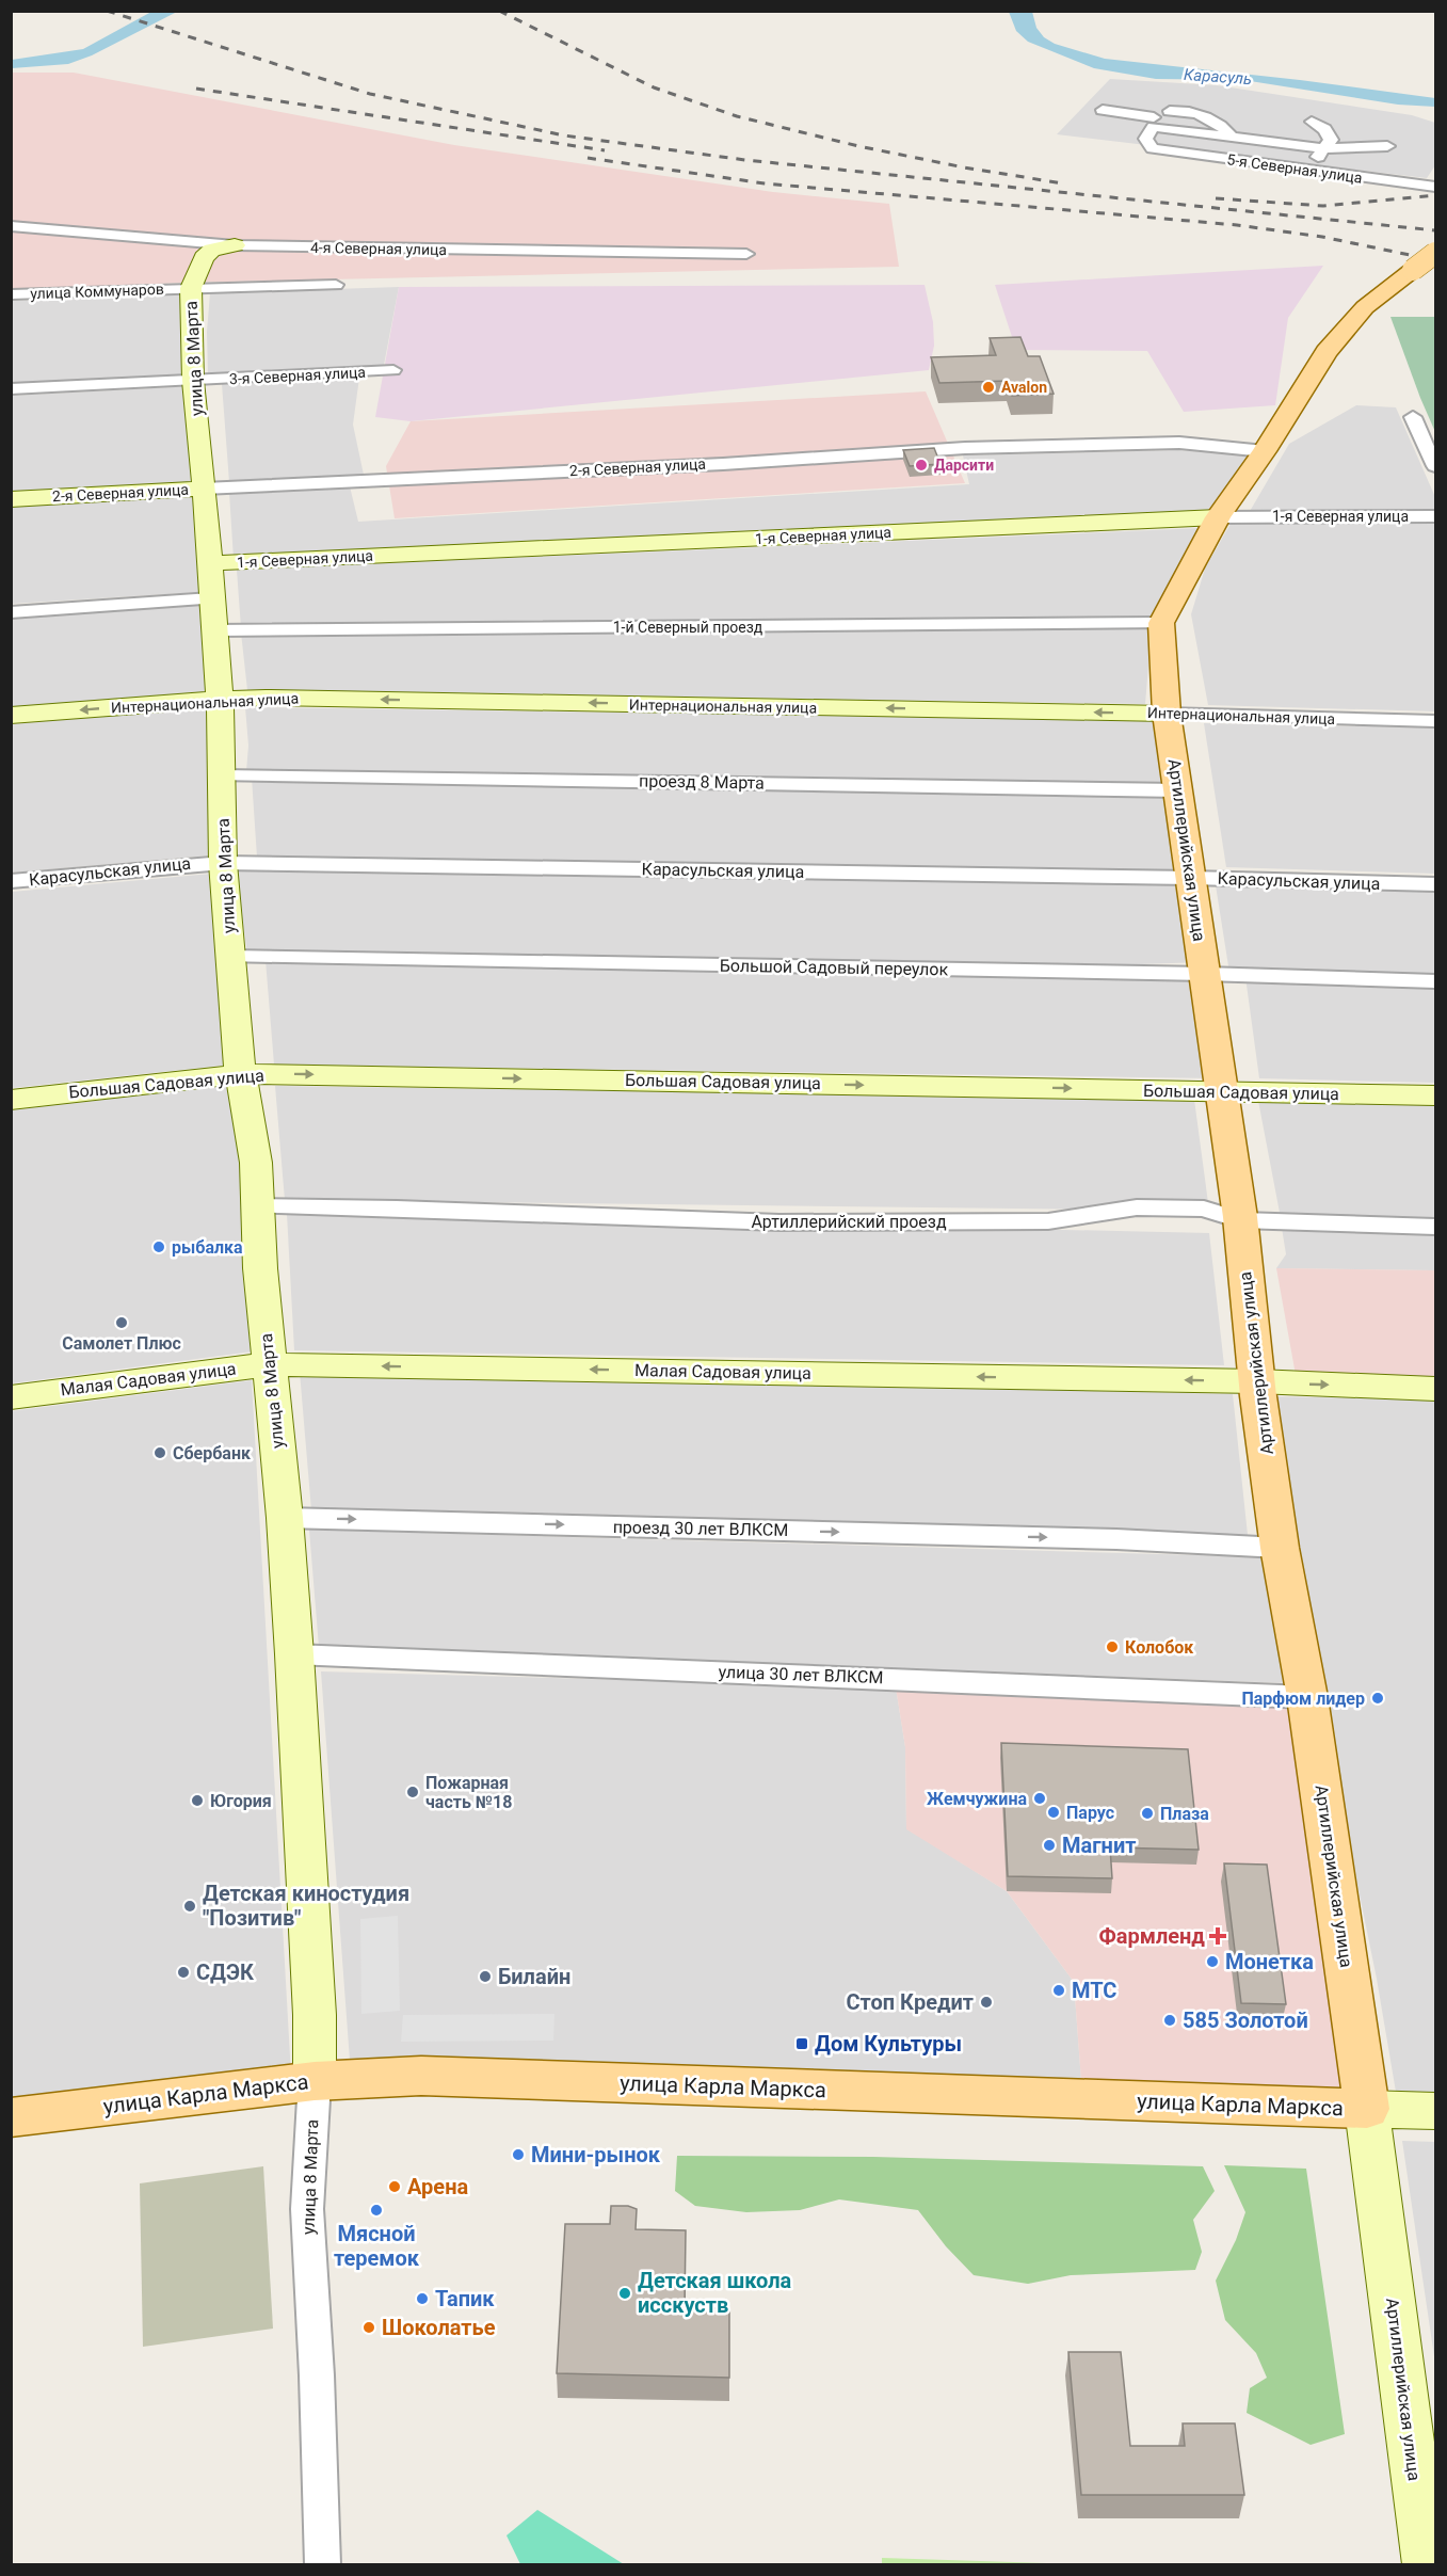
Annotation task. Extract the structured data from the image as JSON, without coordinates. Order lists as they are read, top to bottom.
{
  "streets": {
    "main road": ["Артиллерийская улица", "улица Карла Маркса"],
    "street": [
      "5-я Северная улица",
      "4-я Северная улица",
      "улица Коммунаров",
      "улица 8 Марта",
      "3-я Северная улица",
      "2-я Северная улица",
      "1-я Северная улица",
      "1-й Северный проезд",
      "Интернациональная улица",
      "проезд 8 Марта",
      "Карасульская улица",
      "Большой Садовый переулок",
      "Большая Садовая улица",
      "Артиллерийский проезд",
      "Малая Садовая улица",
      "проезд 30 лет ВЛКСМ",
      "улица 30 лет ВЛКСМ"
    ]
  },
  "crossings": [
    ["улица Коммунаров", "улица 8 Марта"],
    ["улица 8 Марта", "3-я Северная улица"],
    ["улица 8 Марта", "2-я Северная улица"],
    ["улица 8 Марта", "1-я Северная улица"],
    ["улица 8 Марта", "1-й Северный проезд"],
    ["улица 8 Марта", "Интернациональная улица"],
    ["улица 8 Марта", "проезд 8 Марта"],
    ["улица 8 Марта", "Карасульская улица"],
    ["улица 8 Марта", "Большой Садовый переулок"],
    ["улица 8 Марта", "Большая Садовая улица"],
    ["улица 8 Марта", "Артиллерийский проезд"],
    ["улица 8 Марта", "Малая Садовая улица"],
    ["улица 8 Марта", "проезд 30 лет ВЛКСМ"],
    ["улица 8 Марта", "улица 30 лет ВЛКСМ"],
    ["улица 8 Марта", "улица Карла Маркса"],
    ["1-й Северный проезд", "Артиллерийская улица"],
    ["Интернациональная улица", "Артиллерийская улица"],
    ["проезд 8 Марта", "Артиллерийская улица"],
    ["Артиллерийская улица", "Карасульская улица"],
    ["Артиллерийская улица", "Большой Садовый переулок"],
    ["Артиллерийская улица", "Большая Садовая улица"],
    ["Артиллерийская улица", "Артиллерийский проезд"],
    ["Артиллерийская улица", "Малая Садовая улица"],
    ["Артиллерийская улица", "проезд 30 лет ВЛКСМ"],
    ["Артиллерийская улица", "улица 30 лет ВЛКСМ"],
    ["Артиллерийская улица", "улица Карла Маркса"]
  ],
  "one_way": ["Интернациональная улица", "Большая Садовая улица", "проезд 30 лет ВЛКСМ"],
  "water": ["Карасуль"],
  "places": {
    "other": [
      "Avalon",
      "Дарсити",
      "рыбалка",
      "Самолет Плюс",
      "Сбербанк",
      "Колобок",
      "Парфюм лидер",
      "Пожарная часть №18",
      "Жемчужина",
      "Югория",
      "Парус",
      "Плаза",
      "Магнит",
      "Детская киностудия \"Позитив\"",
      "Монетка",
      "СДЭК",
      "Билайн",
      "МТС",
      "Стоп Кредит",
      "585 Золотой",
      "Мини-рынок",
      "Арена",
      "Мясной теремок",
      "Детская школа исскуств",
      "Тапик",
      "Шоколатье"
    ],
    "health": ["Фармленд"],
    "transit": ["Дом Культуры"]
  }
}
